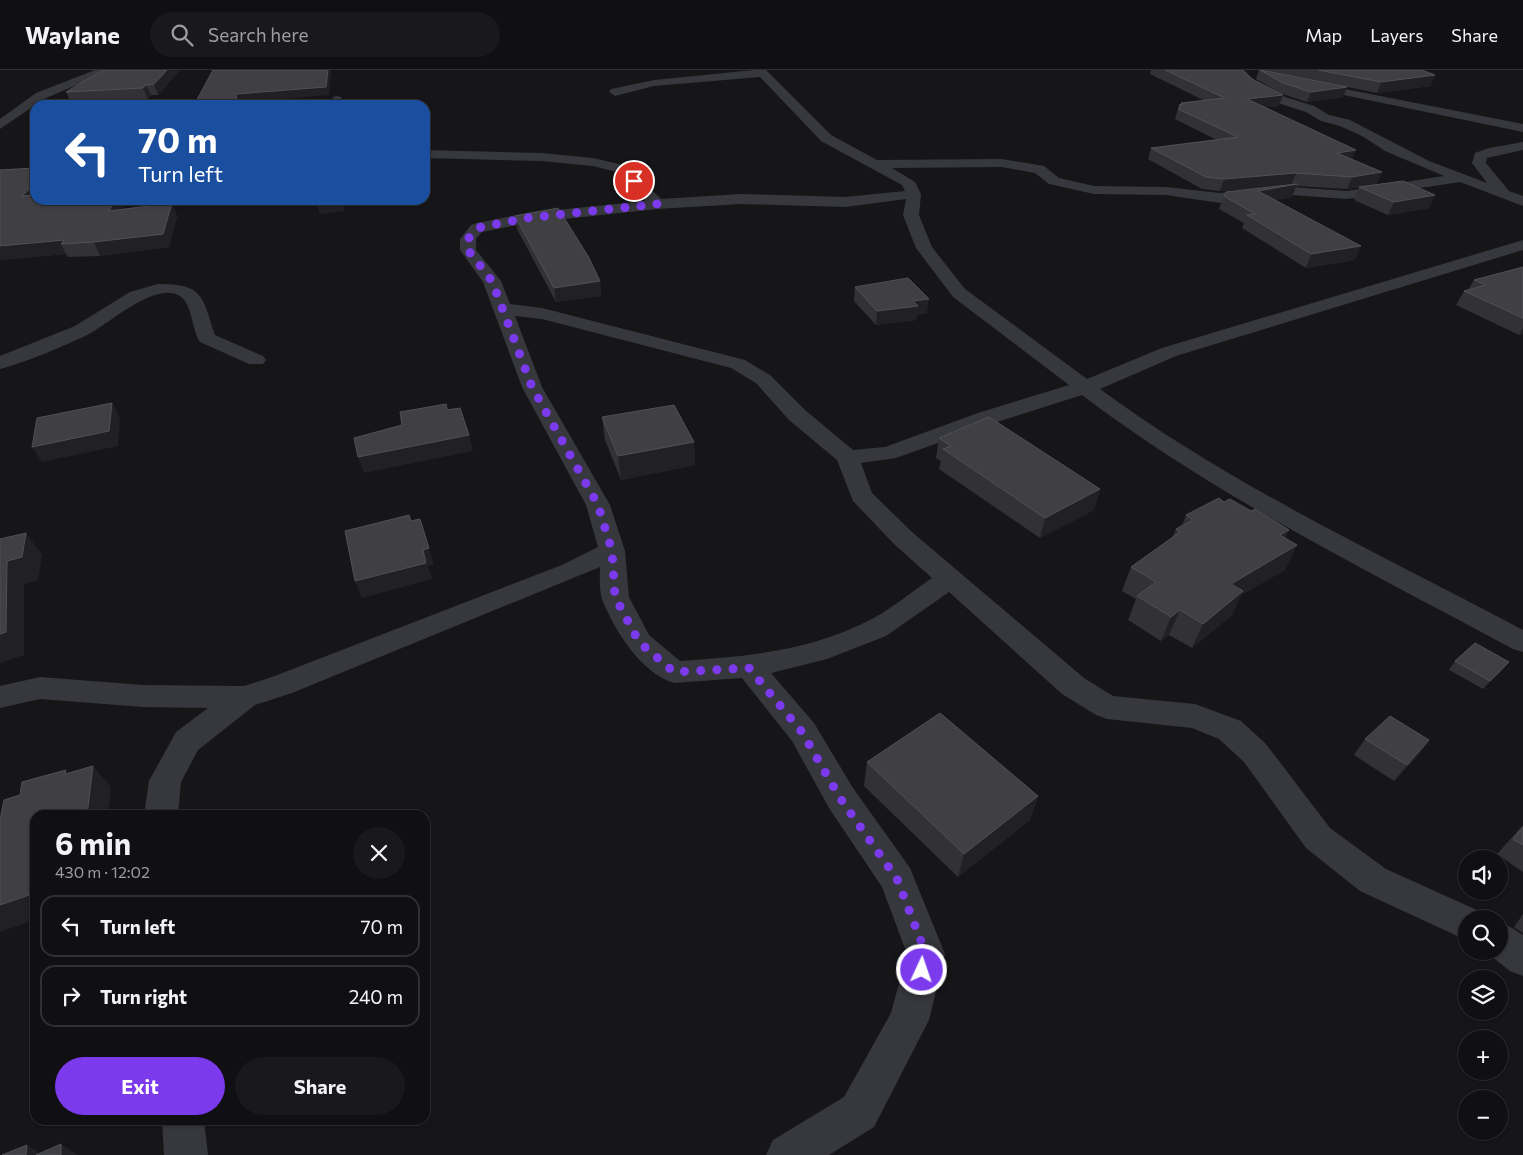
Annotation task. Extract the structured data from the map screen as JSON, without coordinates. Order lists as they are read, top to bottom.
{
  "page": {
    "header": "Waylane",
    "search": "Search here",
    "nav": ["Map", "Layers", "Share"],
    "turn": ["70 m", "Turn left"],
    "heading": ["6 min", "430 m · 12:02"],
    "map_buttons": ["+", "−"],
    "list": [
      {
        "name": "Turn left",
        "value": "70 m"
      },
      {
        "name": "Turn right",
        "value": "240 m"
      }
    ],
    "buttons": ["Exit", "Share"]
  }
}
